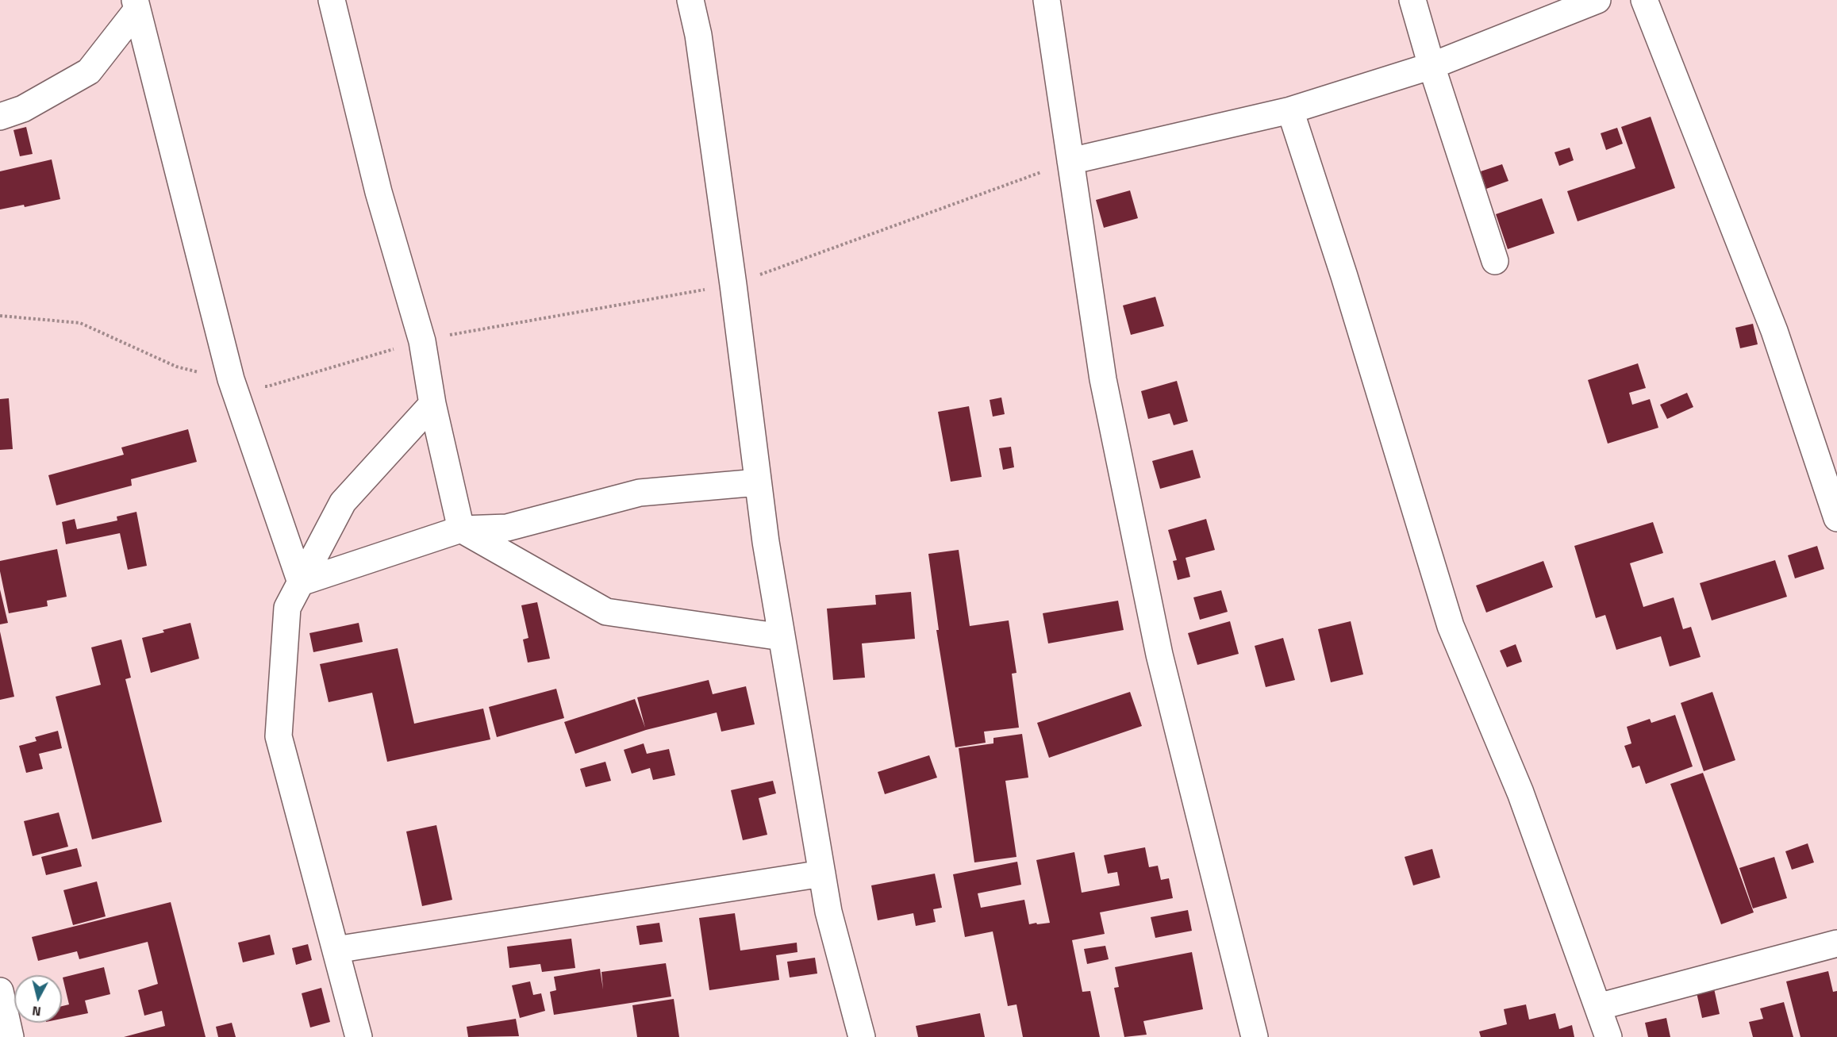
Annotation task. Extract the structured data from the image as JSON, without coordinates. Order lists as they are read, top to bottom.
{
  "north": "bottom"
}
